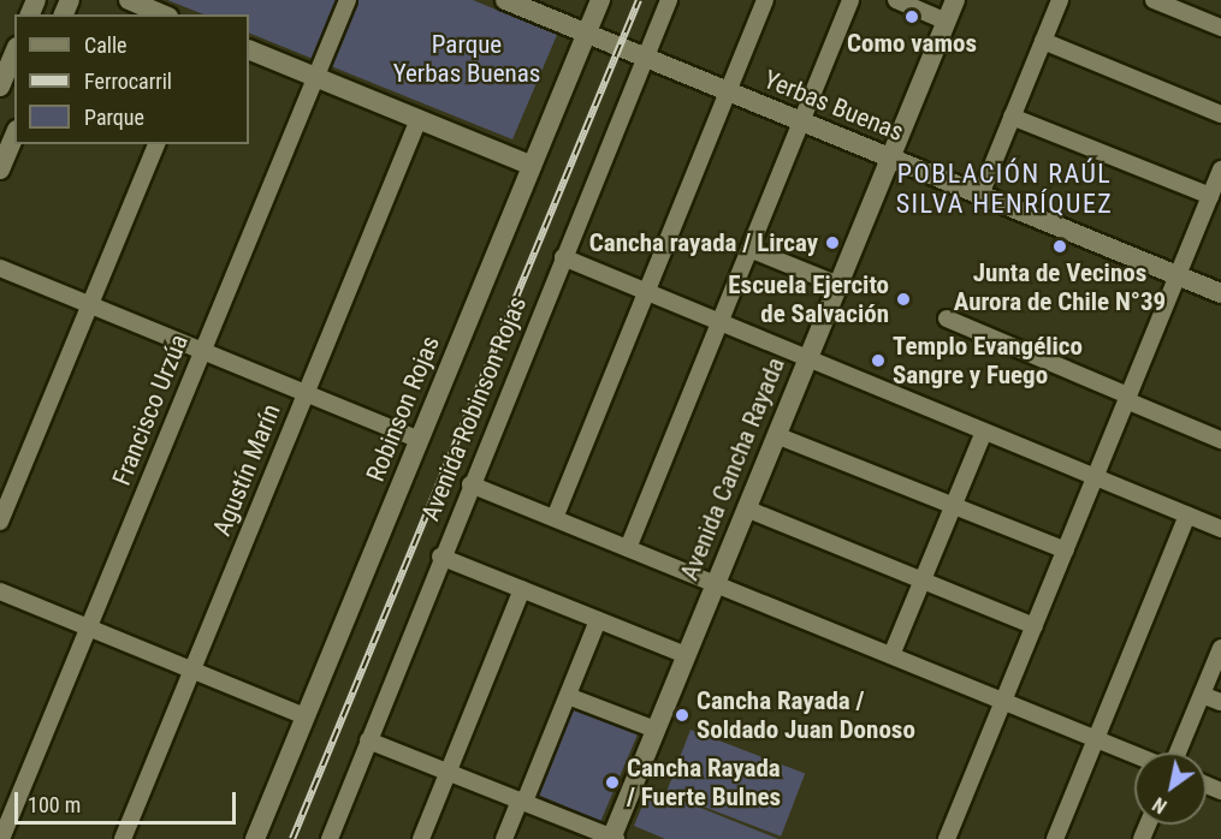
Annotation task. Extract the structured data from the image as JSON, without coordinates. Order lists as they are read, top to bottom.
{
  "streets": {
    "street": [
      "Yerbas Buenas",
      "Robinson Rojas",
      "Avenida Robinson Rojas",
      "Francisco Urzúa",
      "Avenida Cancha Rayada",
      "Agustín Marín"
    ]
  },
  "crossings": [
    ["Yerbas Buenas", "Robinson Rojas"],
    ["Yerbas Buenas", "Avenida Robinson Rojas"],
    ["Yerbas Buenas", "Avenida Cancha Rayada"]
  ],
  "districts": ["POBLACIÓN RAÚL SILVA HENRÍQUEZ"],
  "parks": ["Parque Yerbas Buenas"],
  "places": [
    "Como vamos",
    "Cancha rayada / Lircay",
    "Junta de Vecinos Aurora de Chile N°39",
    "Escuela Ejercito de Salvación",
    "Templo Evangélico Sangre y Fuego",
    "Cancha Rayada / Soldado Juan Donoso",
    "Cancha Rayada / Fuerte Bulnes"
  ],
  "legend": ["Calle", "Ferrocarril", "Parque"],
  "scale_bar": "100 m",
  "north": "bottom left"
}
